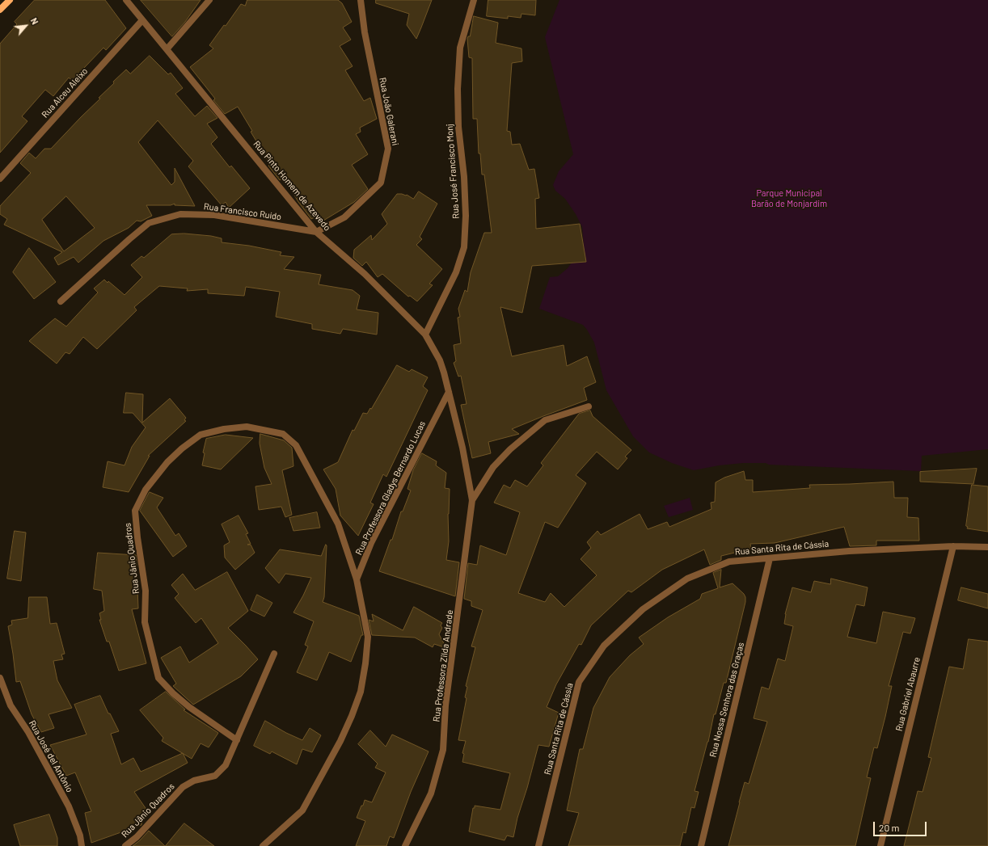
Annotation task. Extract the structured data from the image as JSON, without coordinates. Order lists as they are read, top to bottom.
{
  "streets": {
    "street": [
      "Rua Alceu Aleixo",
      "Rua João Galerani",
      "Rua José Francisco Monj",
      "Rua Pinto Homem de Azevedo",
      "Rua Francisco Ruído",
      "Rua Professora Gladys Bernardo Lucas",
      "Rua Santa Rita de Cássia",
      "Rua Jânio Quadros",
      "Rua Professora Zilda Andrade",
      "Rua Gabriel Abaurre",
      "Rua Nossa Senhora das Graças",
      "Rua José del Antônio"
    ]
  },
  "crossings": [
    ["Rua Alceu Aleixo", "Rua Pinto Homem de Azevedo"],
    ["Rua João Galerani", "Rua Pinto Homem de Azevedo"],
    ["Rua João Galerani", "Rua Francisco Ruído"],
    ["Rua José Francisco Monj", "Rua Pinto Homem de Azevedo"],
    ["Rua Pinto Homem de Azevedo", "Rua Francisco Ruído"],
    ["Rua Pinto Homem de Azevedo", "Rua Professora Gladys Bernardo Lucas"],
    ["Rua Professora Gladys Bernardo Lucas", "Rua Jânio Quadros"],
    ["Rua Santa Rita de Cássia", "Rua Gabriel Abaurre"],
    ["Rua Santa Rita de Cássia", "Rua Nossa Senhora das Graças"]
  ],
  "parks": ["Parque Municipal Barão de Monjardim"],
  "scale_bar": "20 m",
  "north": "top right"
}
